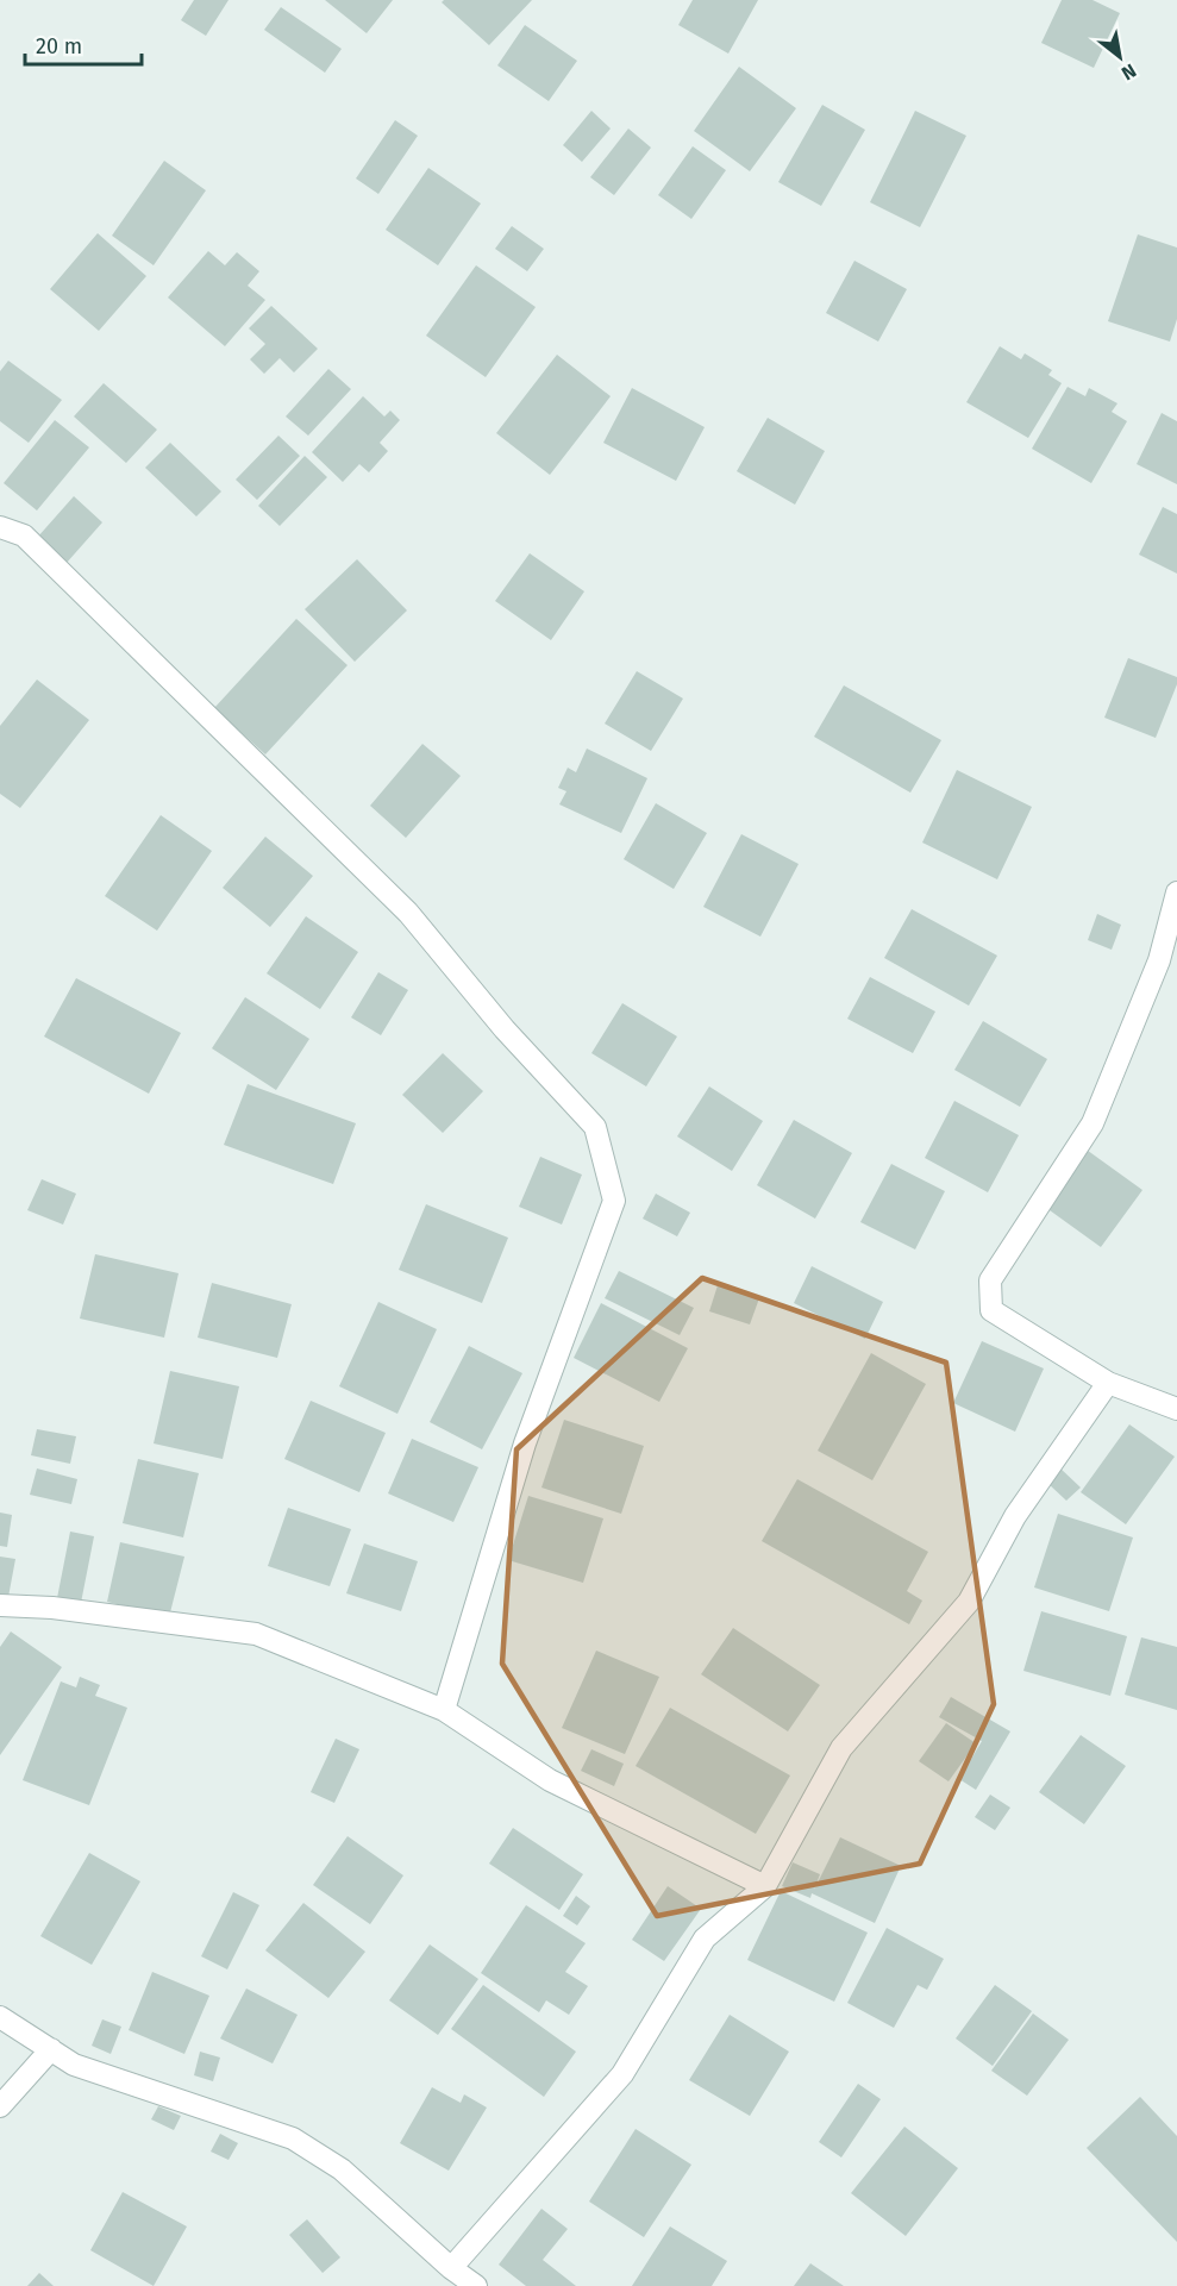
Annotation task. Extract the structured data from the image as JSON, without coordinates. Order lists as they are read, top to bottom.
{
  "scale_bar": "20 m",
  "north": "bottom right"
}
